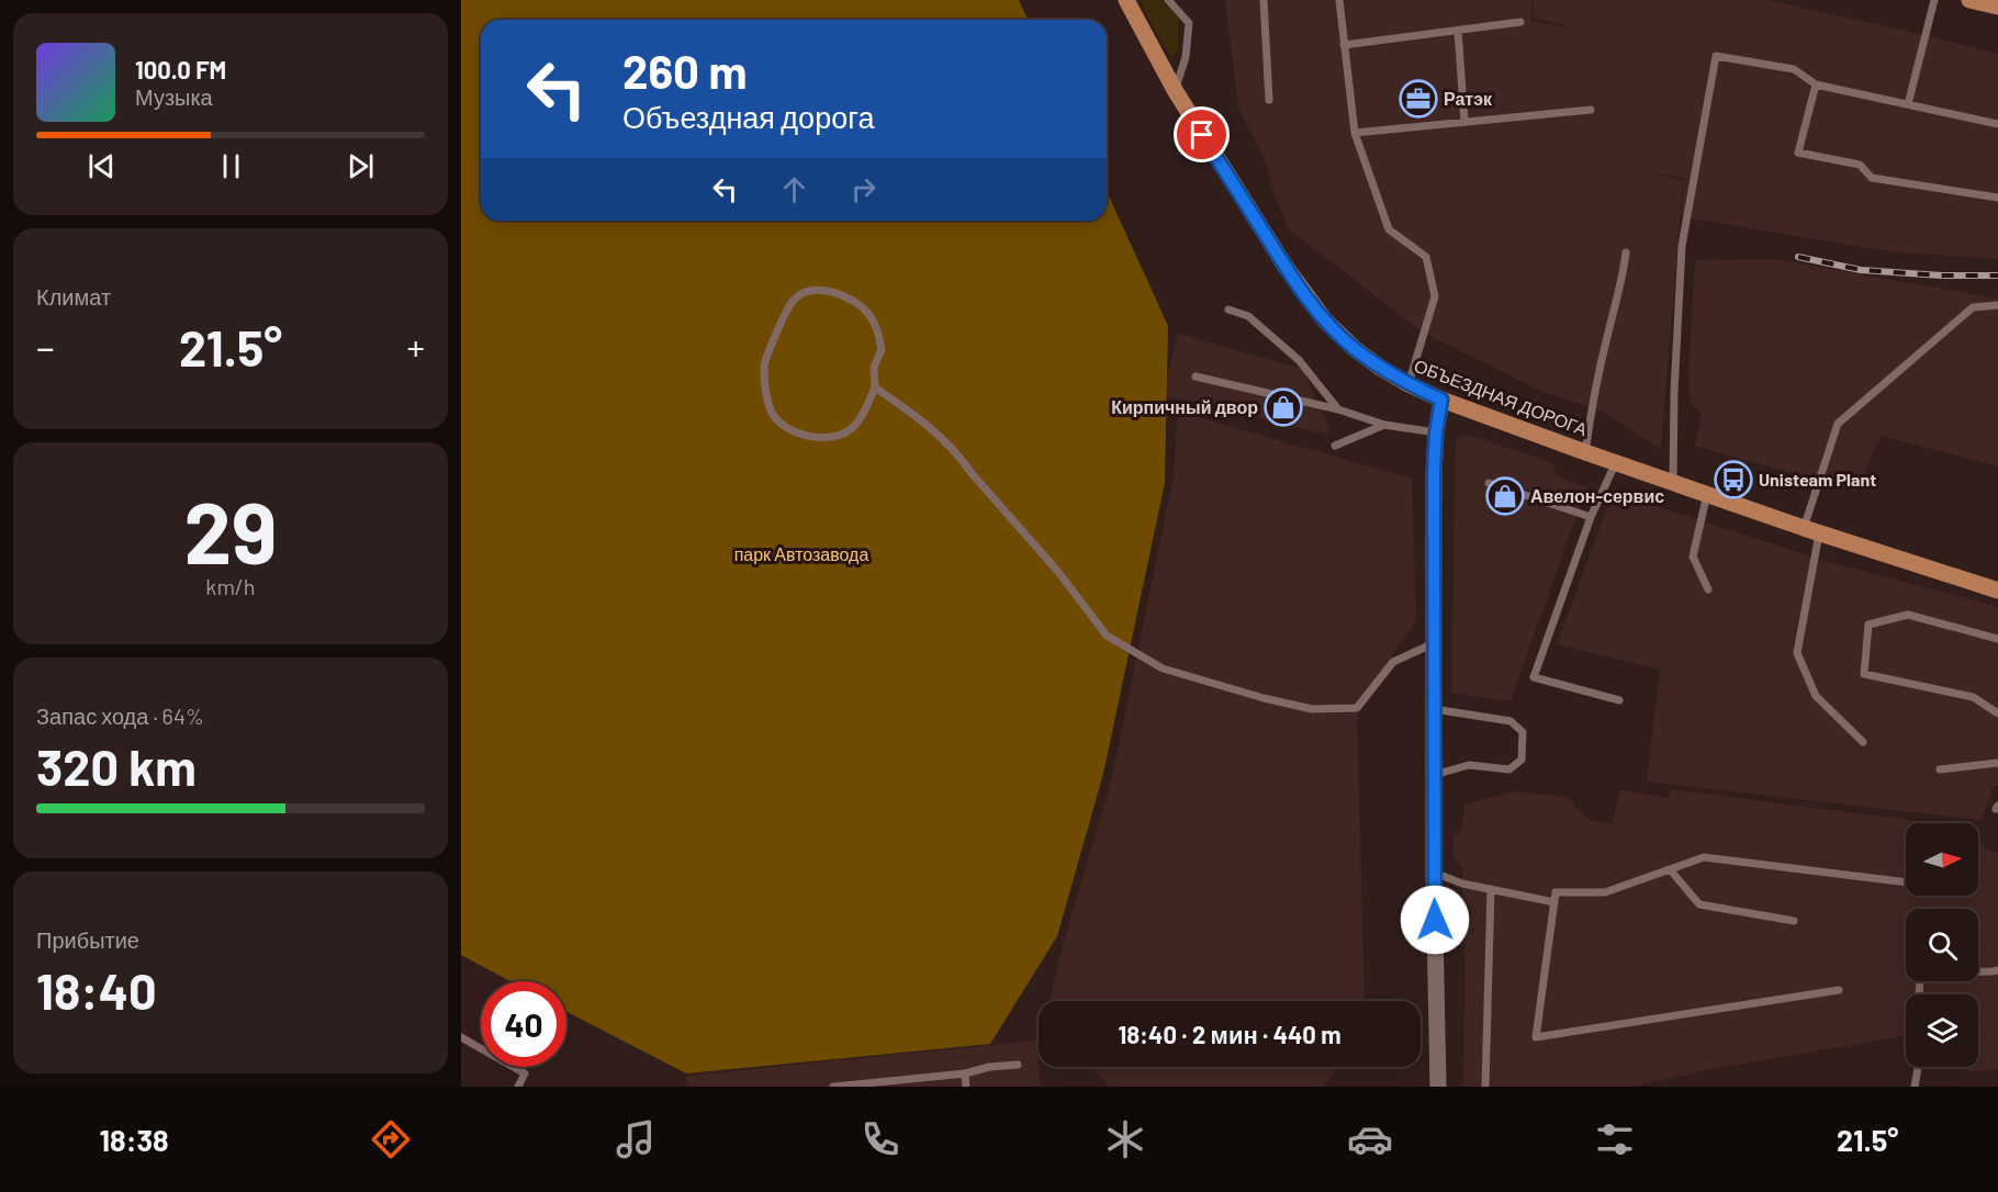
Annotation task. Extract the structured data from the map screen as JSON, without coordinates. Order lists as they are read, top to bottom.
{
  "streets": {
    "main road": ["ОБЪЕЗДНАЯ ДОРОГА"]
  },
  "parks": ["парк Автозавода"],
  "places": {
    "office": ["Ратэк"],
    "shop": ["Кирпичный двор", "Авелон-сервис"],
    "bus stop": ["Unisteam Plant"]
  },
  "north": "right",
  "page": {
    "turn": ["260 m", "Объездная дорога"],
    "song": ["100.0 FM", "Музыка"],
    "tile": [
      "Климат",
      ["29", "km/h"],
      ["Запас хода · 64%", "320 km"],
      ["Прибытие", "18:40"]
    ],
    "heat": ["−", "21.5°", "+"],
    "limit": "40",
    "trip": "18:40 · 2 мин · 440 m",
    "tabs": ["18:38", "21.5°"]
  }
}
